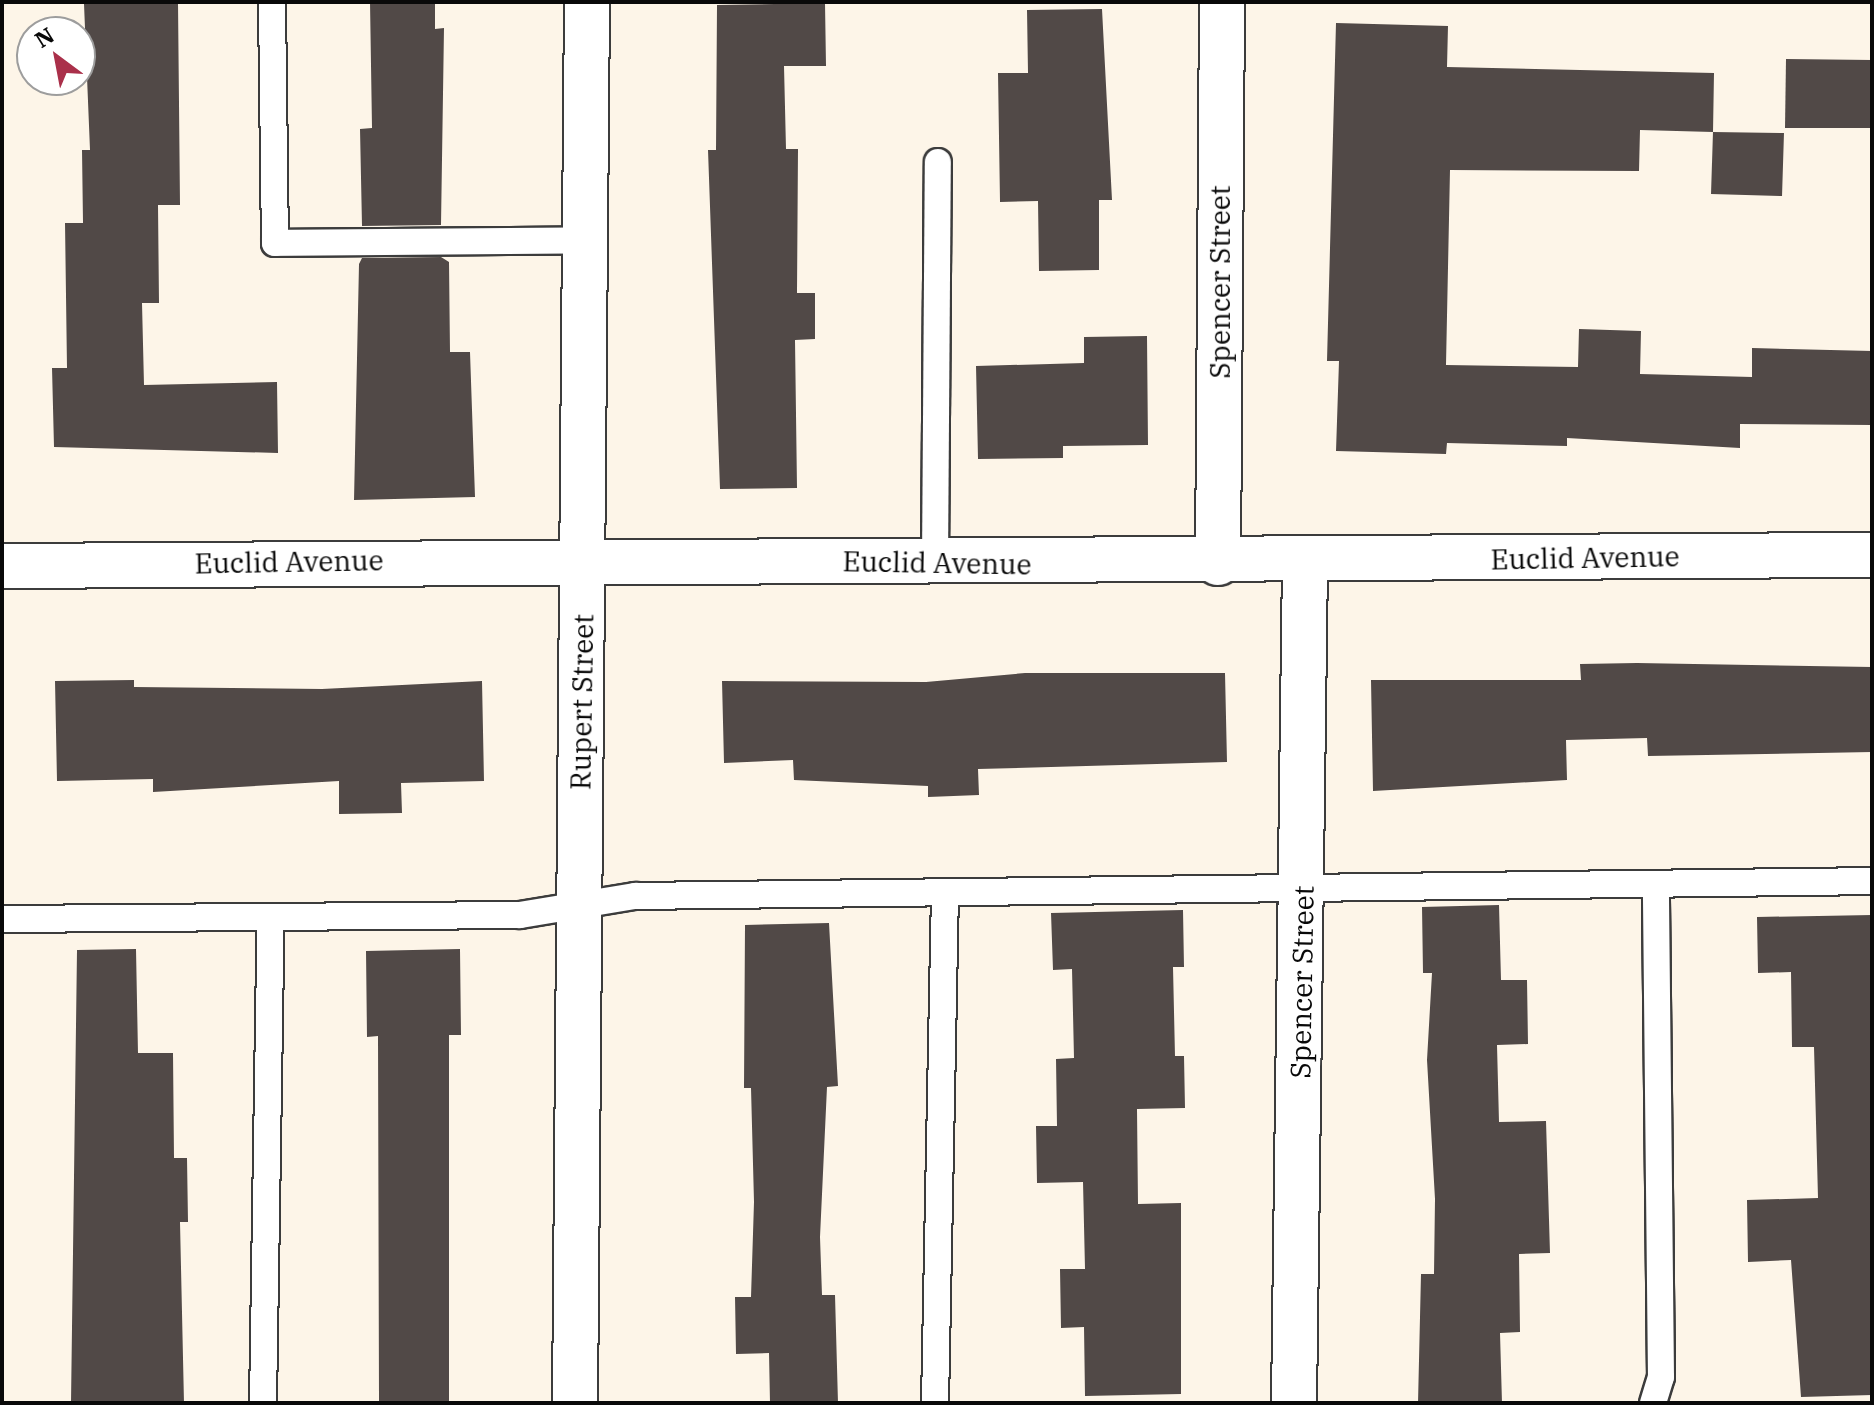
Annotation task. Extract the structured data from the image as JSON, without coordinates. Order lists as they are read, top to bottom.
{
  "streets": {
    "street": ["Spencer Street", "Euclid Avenue", "Rupert Street"]
  },
  "crossings": [
    ["Spencer Street", "Euclid Avenue"],
    ["Euclid Avenue", "Rupert Street"]
  ],
  "north": "top left"
}
